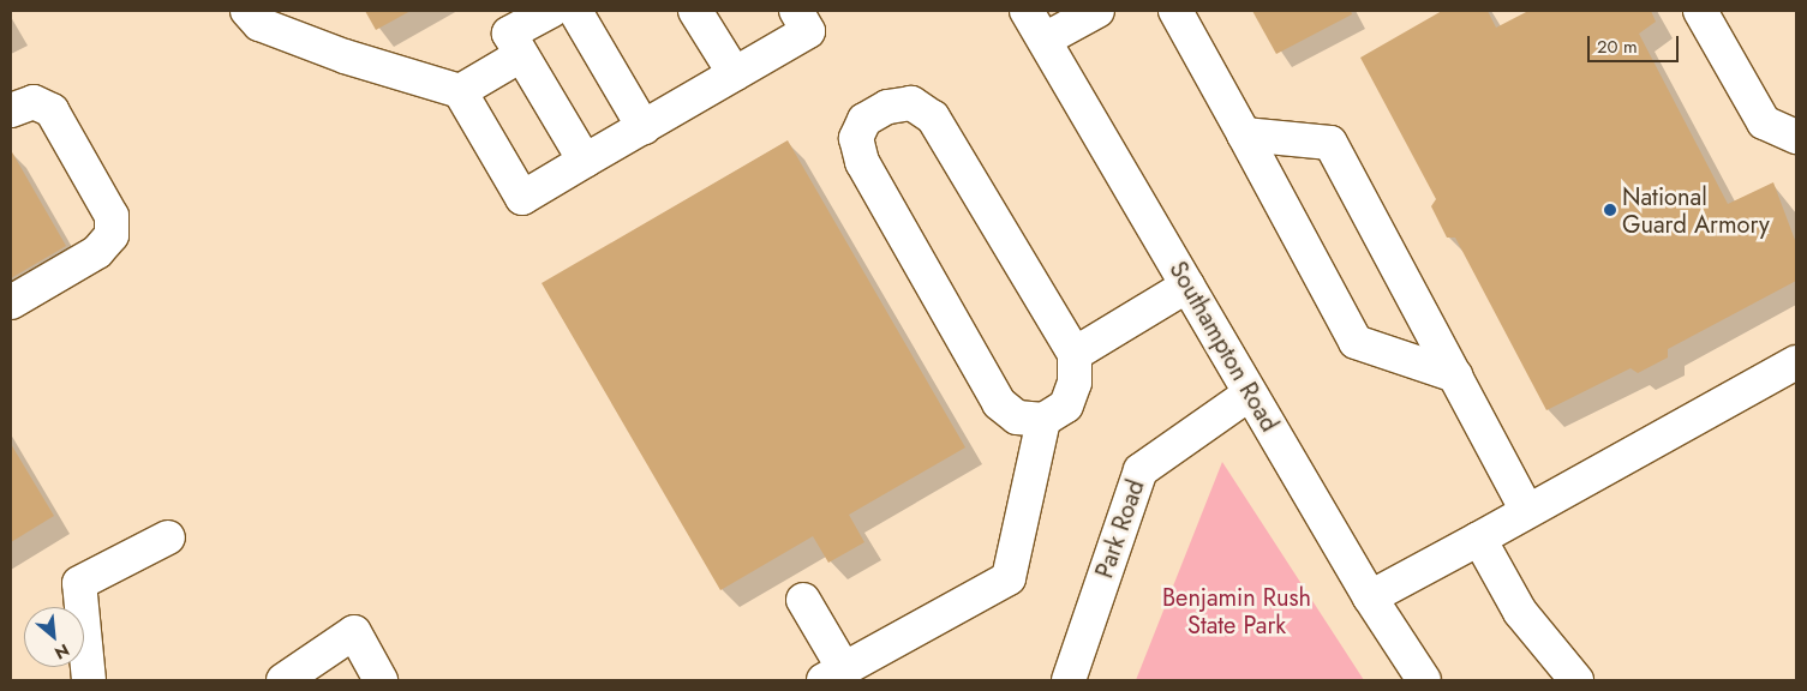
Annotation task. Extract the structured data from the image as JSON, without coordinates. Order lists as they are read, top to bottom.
{
  "streets": {
    "street": ["Southampton Road", "Park Road"]
  },
  "crossings": [
    ["Southampton Road", "Park Road"]
  ],
  "parks": ["Benjamin Rush State Park"],
  "places": ["National Guard Armory"],
  "scale_bar": "20 m",
  "north": "bottom right"
}
